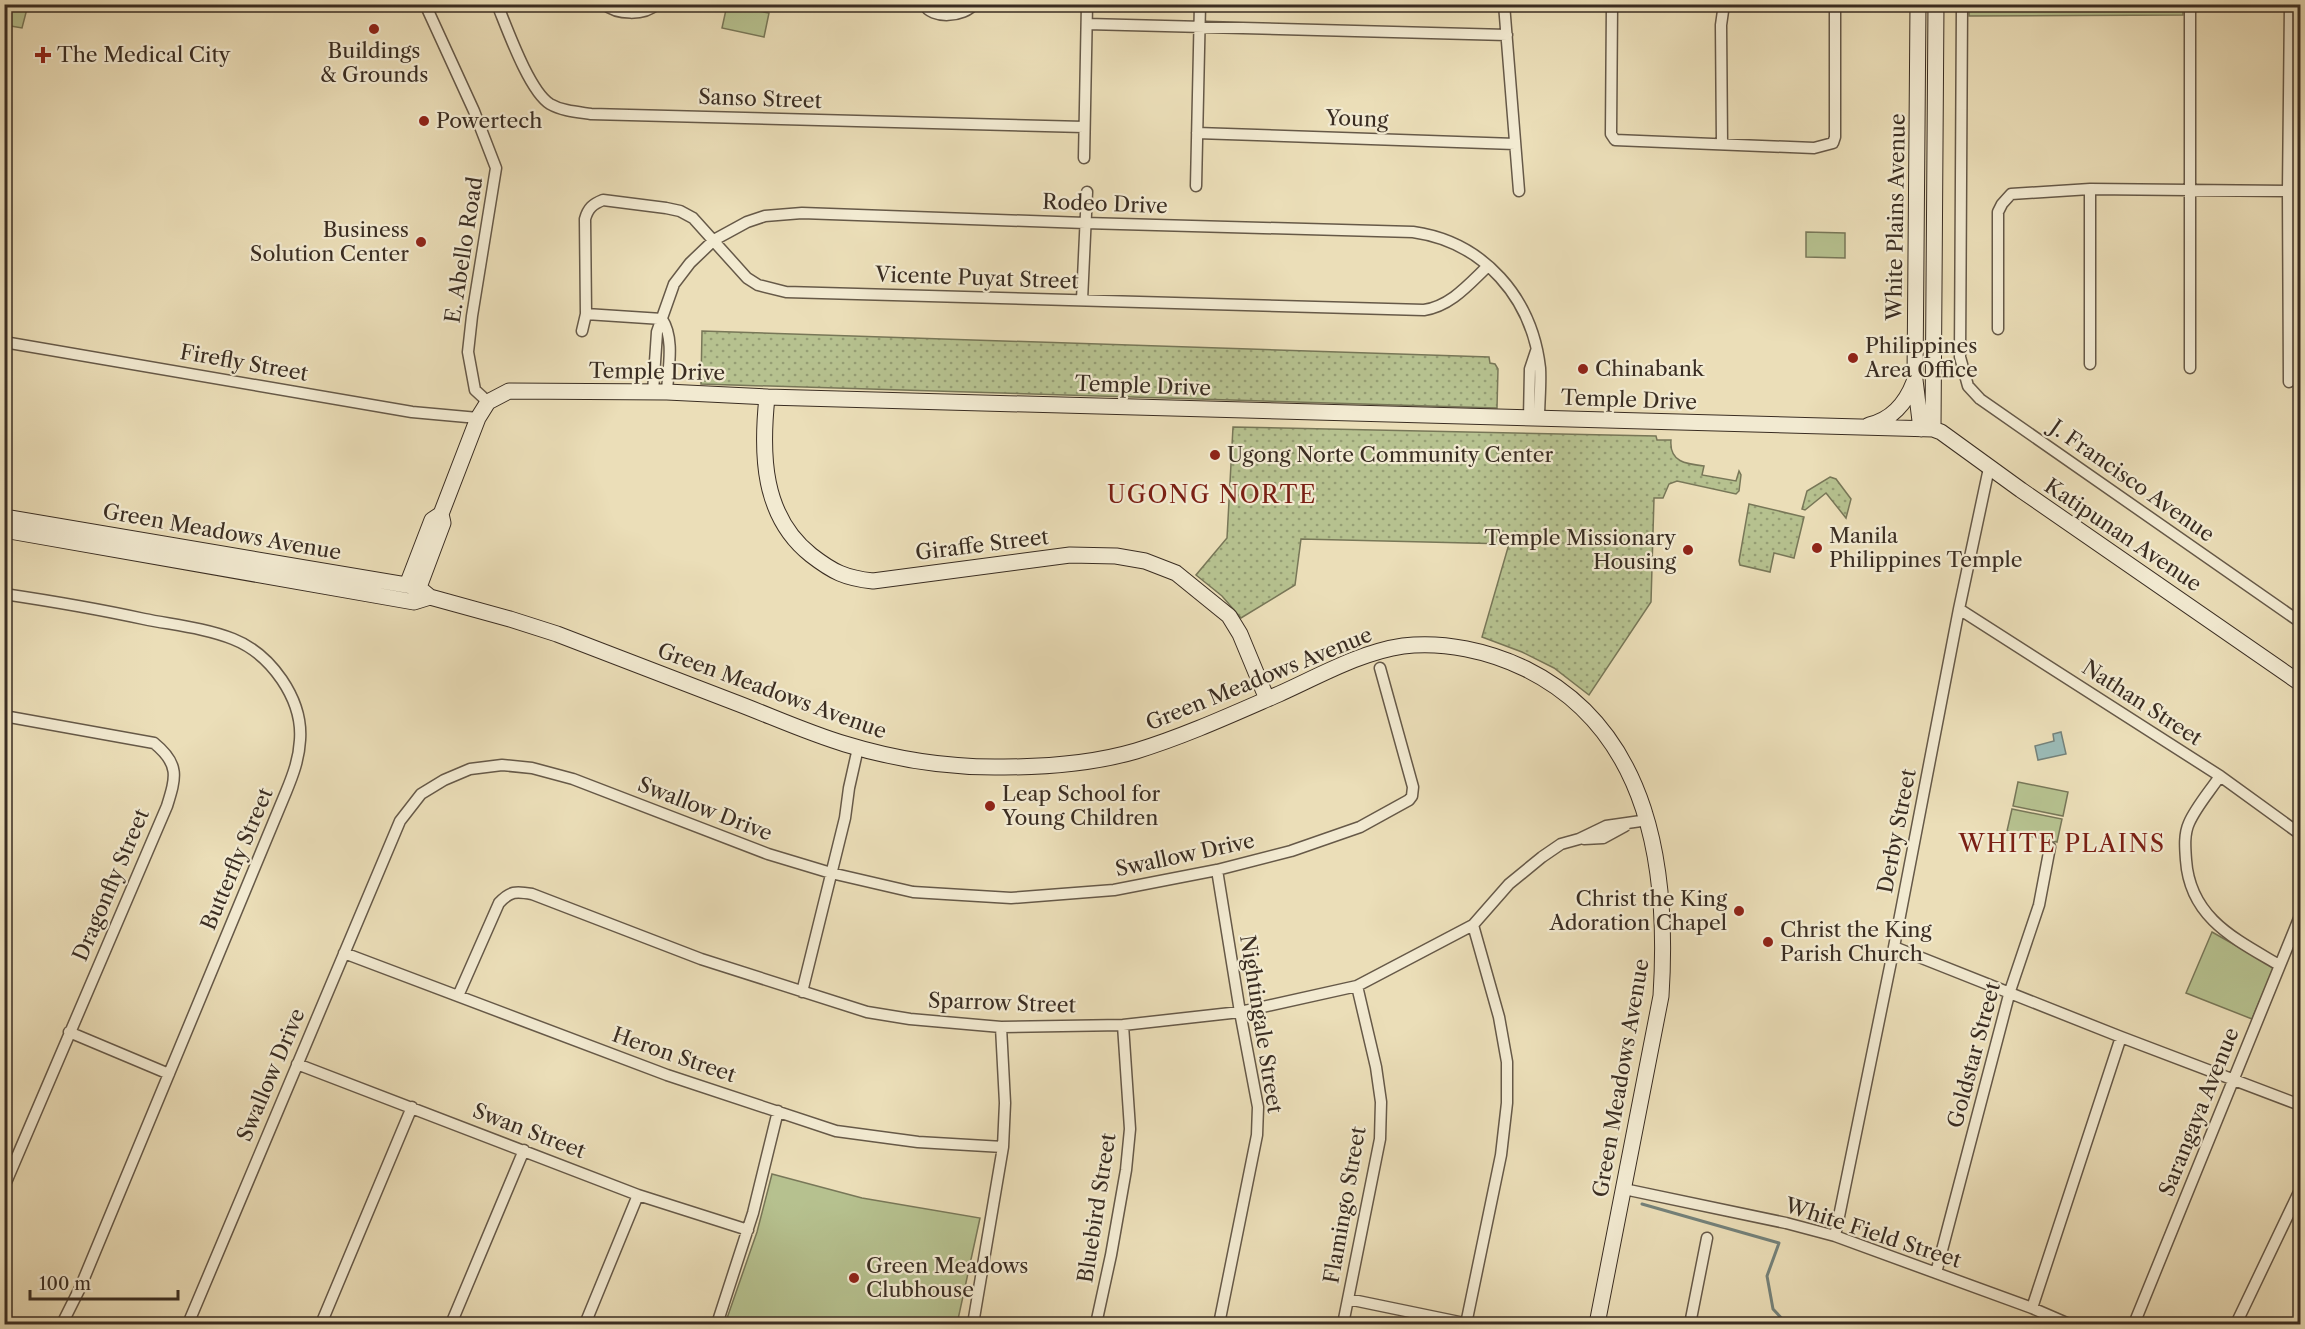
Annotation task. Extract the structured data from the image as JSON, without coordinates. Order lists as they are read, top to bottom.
{
  "streets": {
    "street": [
      "Sanso Street",
      "Young",
      "Rodeo Drive",
      "White Plains Avenue",
      "E. Abello Road",
      "Vicente Puyat Street",
      "Firefly Street",
      "Temple Drive",
      "J. Francisco Avenue",
      "Green Meadows Avenue",
      "Katipunan Avenue",
      "Giraffe Street",
      "Nathan Street",
      "Swallow Drive",
      "Derby Street",
      "Butterfly Street",
      "Dragonfly Street",
      "Sparrow Street",
      "Nightingale Street",
      "Heron Street",
      "Goldstar Street",
      "Sarangaya Avenue",
      "Swan Street",
      "Flamingo Street",
      "Bluebird Street",
      "White Field Street"
    ]
  },
  "crossings": [
    ["Rodeo Drive", "Vicente Puyat Street"],
    ["Rodeo Drive", "Temple Drive"],
    ["White Plains Avenue", "Temple Drive"],
    ["White Plains Avenue", "Katipunan Avenue"],
    ["E. Abello Road", "Temple Drive"],
    ["Temple Drive", "Katipunan Avenue"],
    ["Temple Drive", "Giraffe Street"],
    ["Green Meadows Avenue", "Giraffe Street"],
    ["Green Meadows Avenue", "Sparrow Street"],
    ["Green Meadows Avenue", "White Field Street"],
    ["Katipunan Avenue", "Derby Street"],
    ["Nathan Street", "Derby Street"],
    ["Swallow Drive", "Nightingale Street"],
    ["Swallow Drive", "Heron Street"],
    ["Swallow Drive", "Swan Street"],
    ["Derby Street", "White Field Street"],
    ["Sparrow Street", "Nightingale Street"],
    ["Sparrow Street", "Heron Street"],
    ["Sparrow Street", "Flamingo Street"],
    ["Sparrow Street", "Bluebird Street"],
    ["Goldstar Street", "White Field Street"]
  ],
  "districts": ["UGONG NORTE", "WHITE PLAINS"],
  "places": {
    "other": [
      "Buildings & Grounds",
      "Powertech",
      "Business Solution Center",
      "Philippines Area Office",
      "Chinabank",
      "Ugong Norte Community Center",
      "Manila Philippines Temple",
      "Temple Missionary Housing",
      "Leap School for Young Children",
      "Christ the King Adoration Chapel",
      "Christ the King Parish Church",
      "Green Meadows Clubhouse"
    ],
    "health": ["The Medical City"]
  },
  "scale_bar": "100 m"
}
